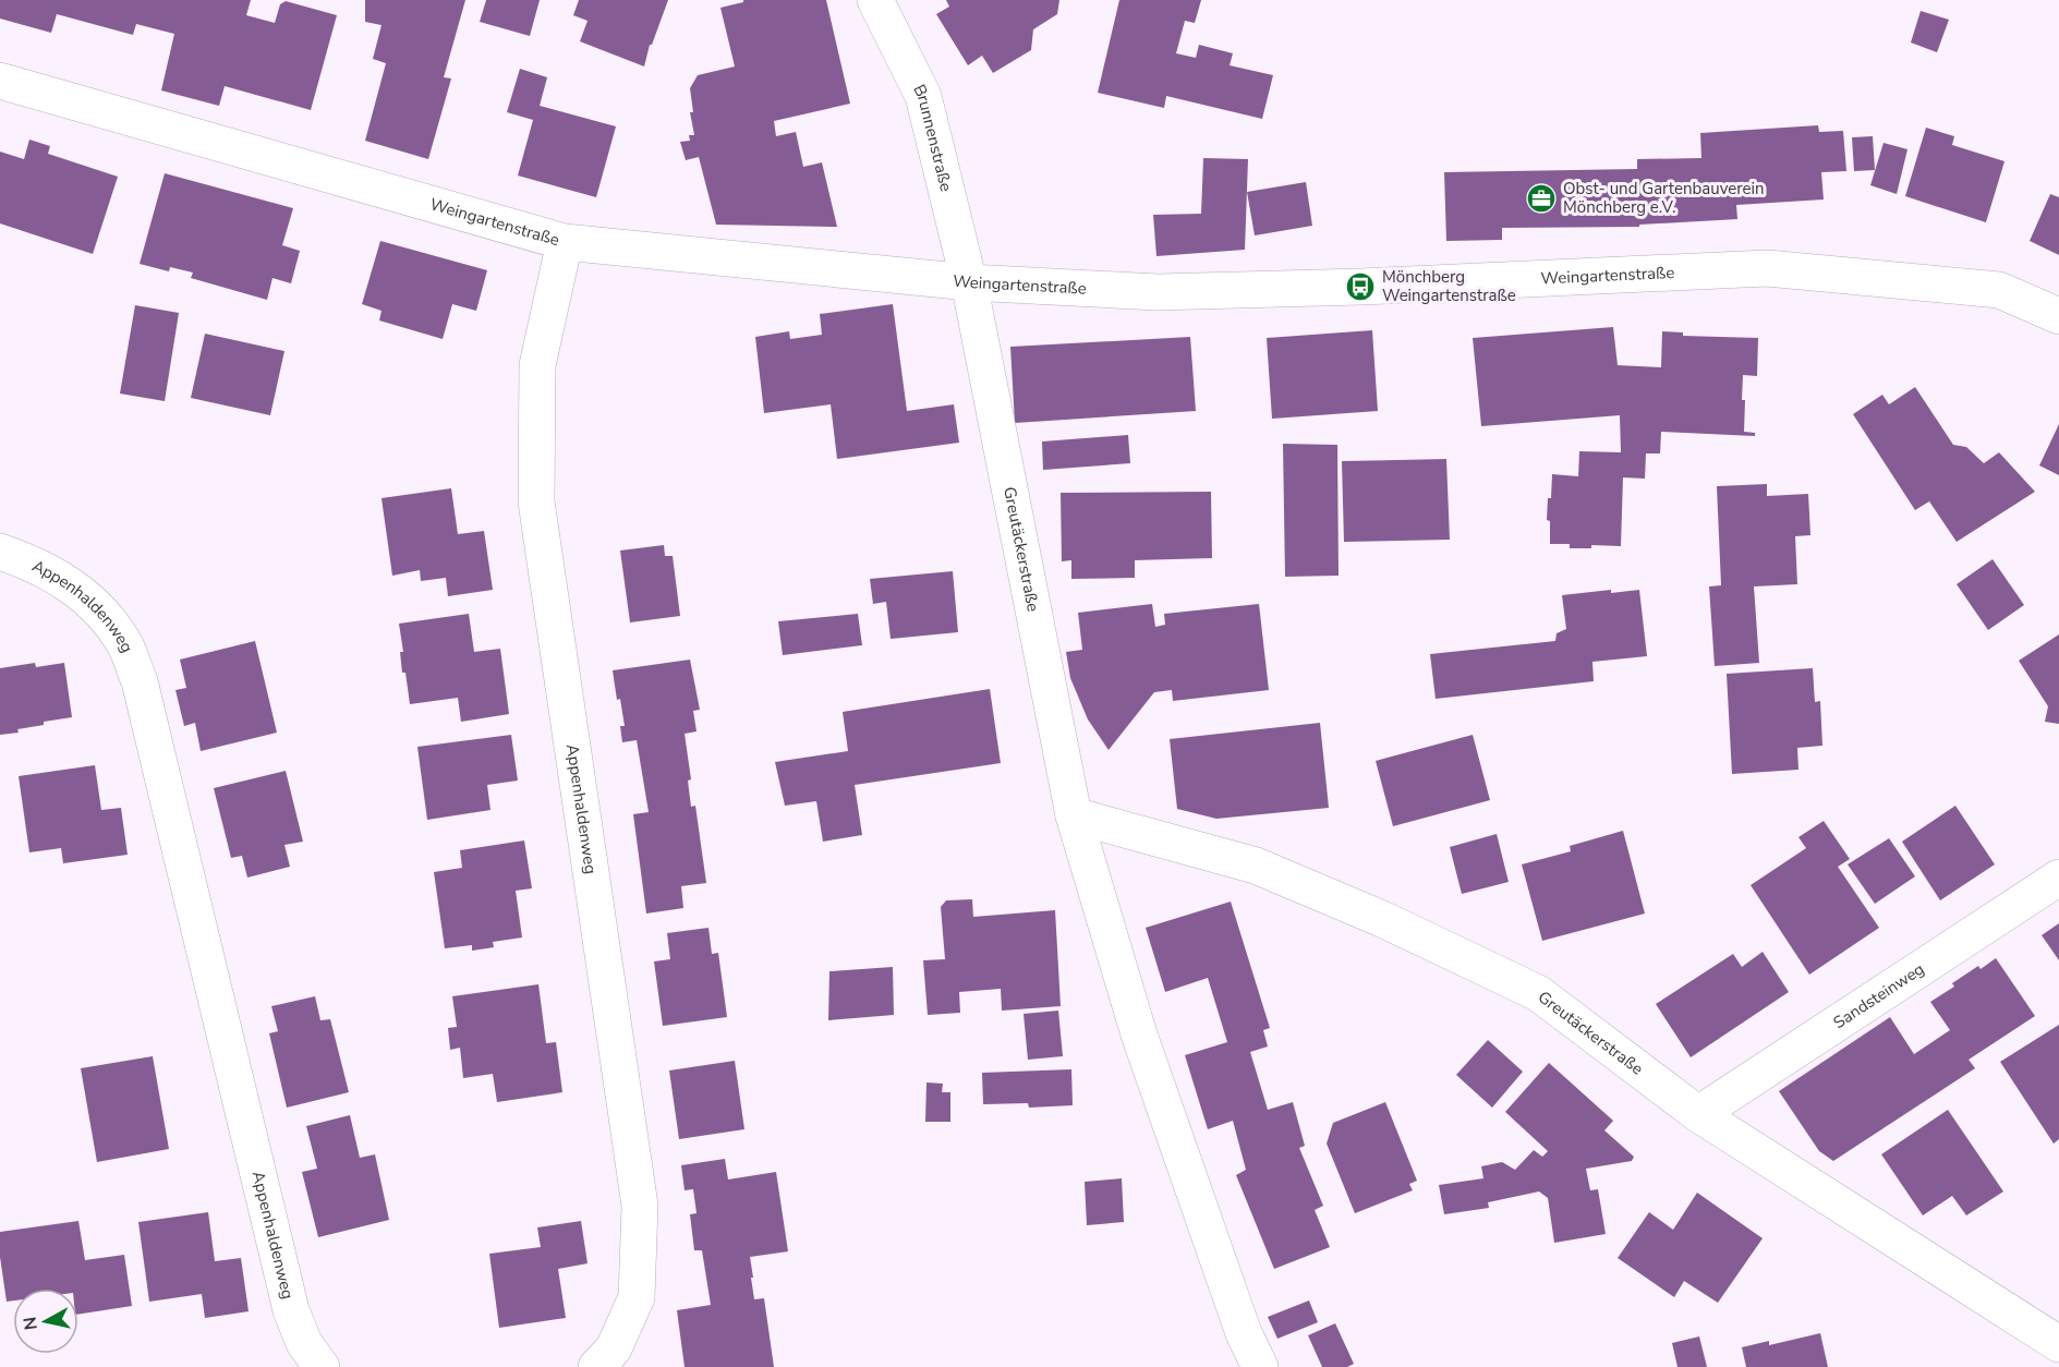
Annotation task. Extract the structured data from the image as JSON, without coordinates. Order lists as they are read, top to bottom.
{
  "streets": {
    "street": [
      "Brunnenstraße",
      "Weingartenstraße",
      "Greutäckerstraße",
      "Appenhaldenweg",
      "Sandsteinweg"
    ]
  },
  "crossings": [
    ["Brunnenstraße", "Weingartenstraße"],
    ["Brunnenstraße", "Greutäckerstraße"],
    ["Weingartenstraße", "Greutäckerstraße"],
    ["Weingartenstraße", "Appenhaldenweg"],
    ["Greutäckerstraße", "Sandsteinweg"]
  ],
  "places": {
    "office": ["Obst- und Gartenbauverein Mönchberg e.V."],
    "bus stop": ["Mönchberg Weingartenstraße"]
  },
  "north": "left"
}
